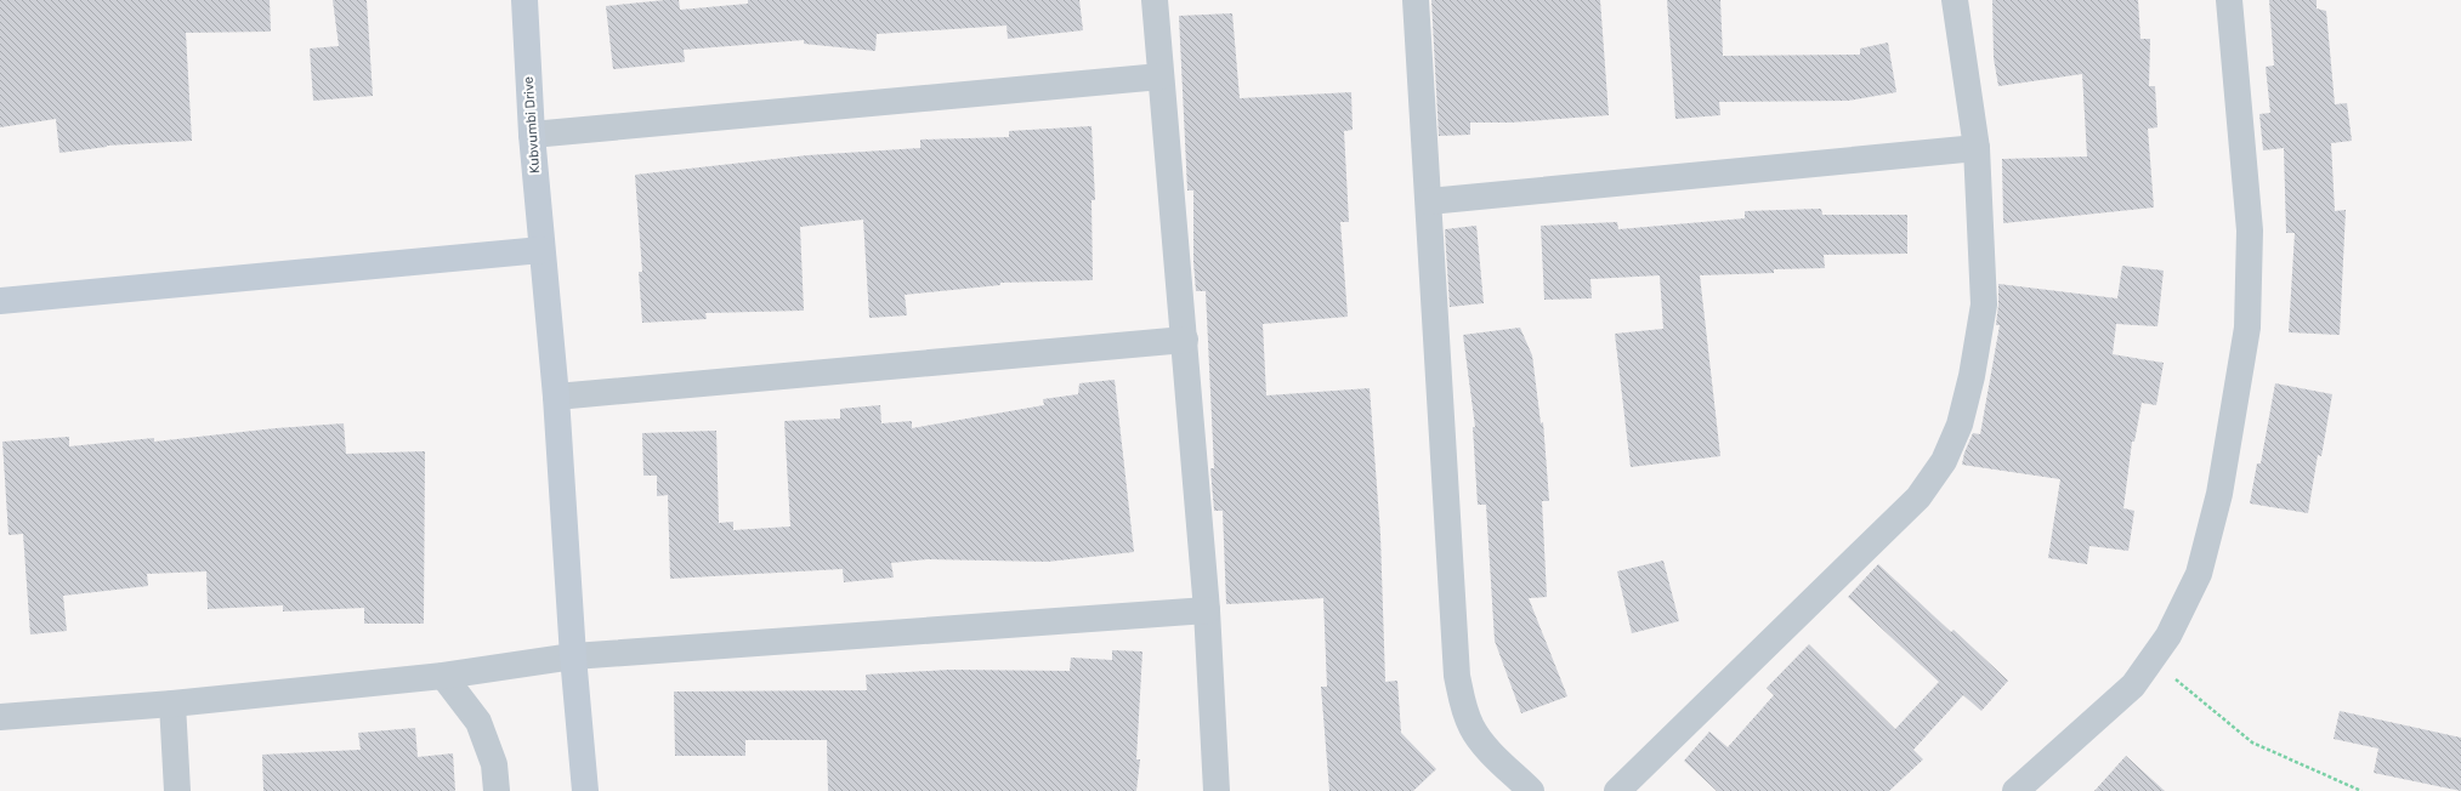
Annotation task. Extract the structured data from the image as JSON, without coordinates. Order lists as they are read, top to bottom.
{
  "streets": {
    "street": ["Kubvumbi Drive"]
  }
}
